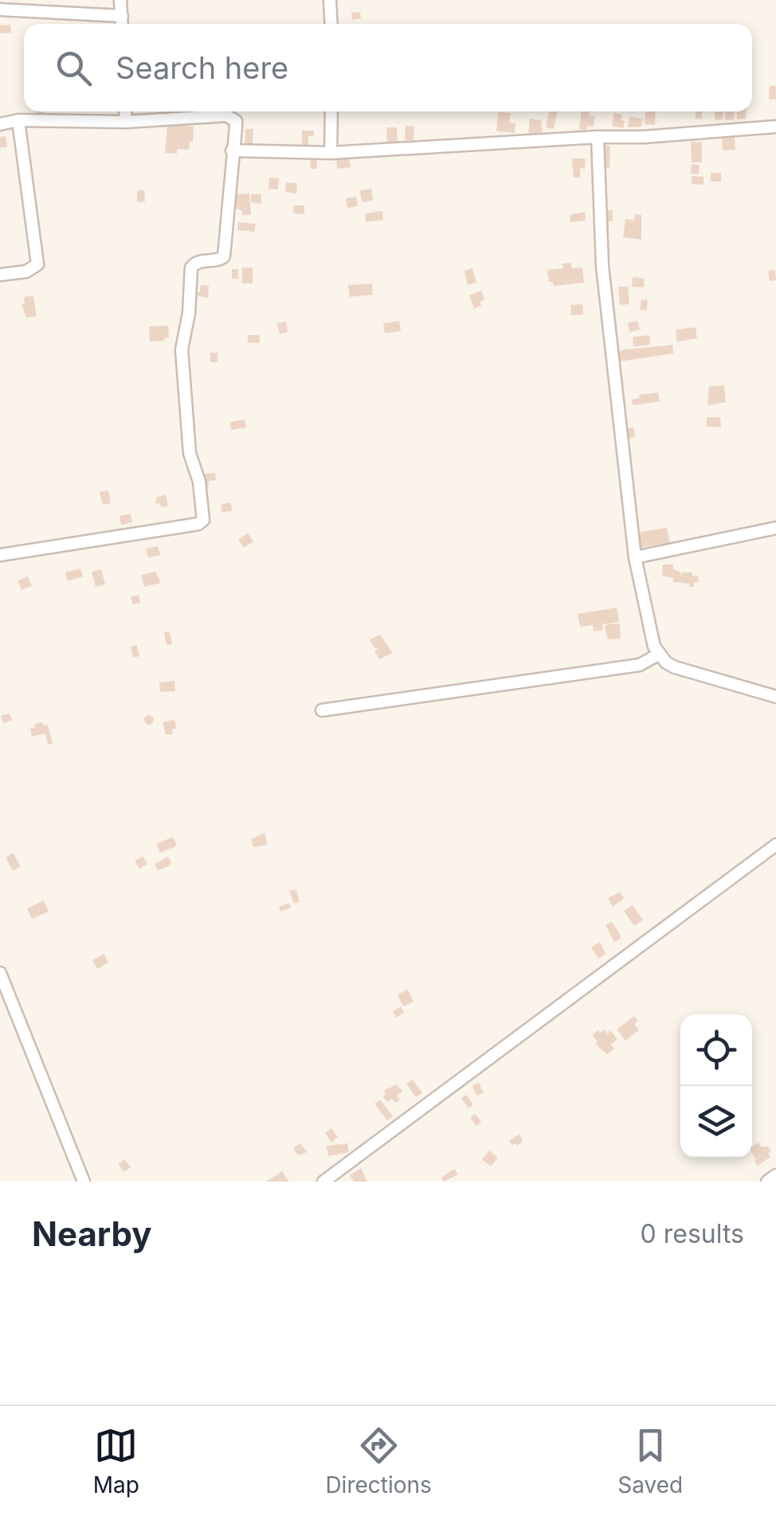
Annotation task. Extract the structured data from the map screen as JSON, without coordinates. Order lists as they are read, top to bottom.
{
  "page": {
    "search": "Search here",
    "heading": ["Nearby", "0 results"],
    "nav": ["Map", "Directions", "Saved"]
  }
}
